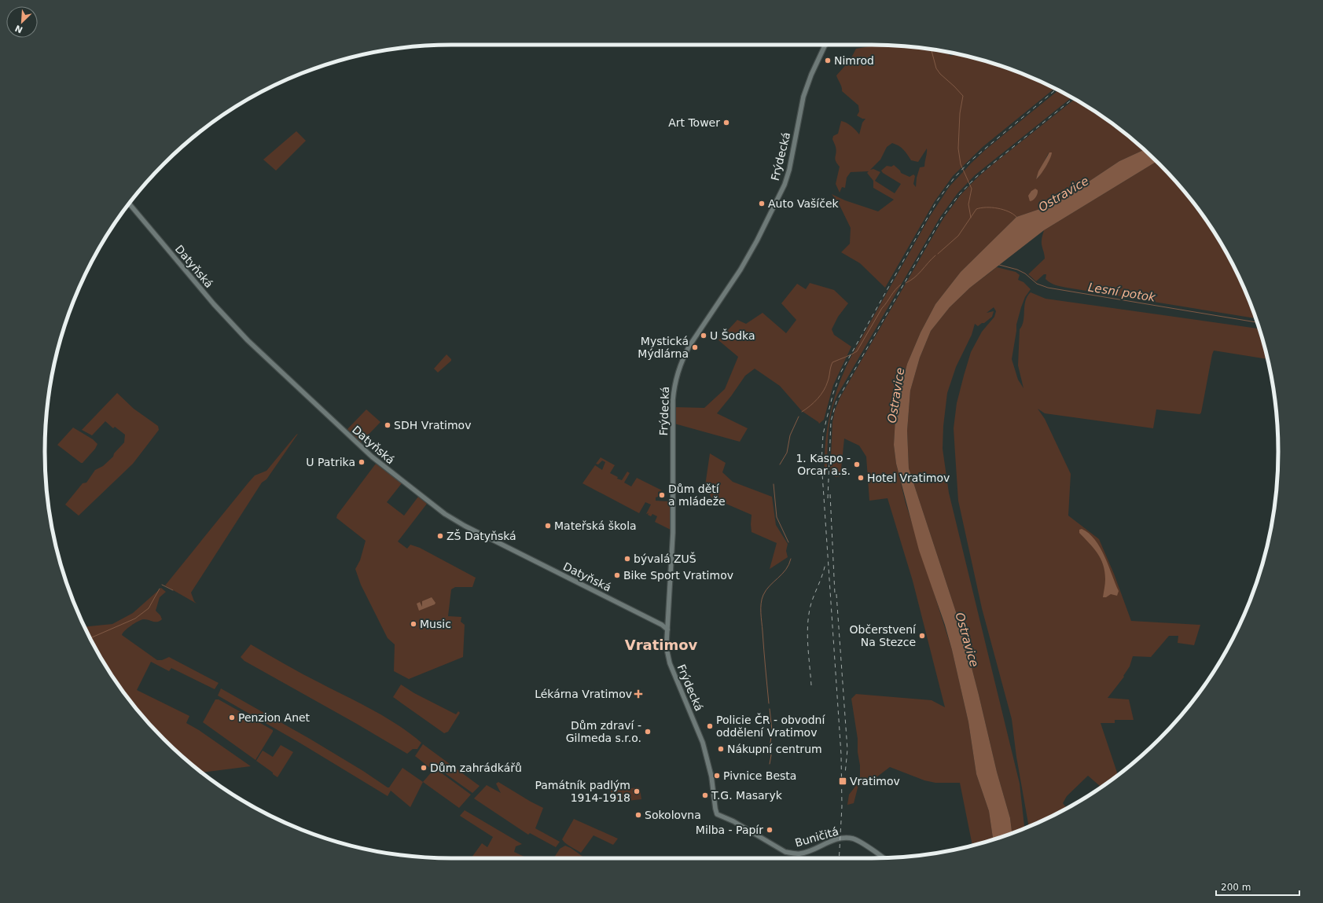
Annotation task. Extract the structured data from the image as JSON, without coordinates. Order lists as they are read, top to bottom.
{
  "streets": {
    "main road": ["Frýdecká", "Datyňská", "Buničitá"]
  },
  "crossings": [
    ["Frýdecká", "Datyňská"],
    ["Frýdecká", "Buničitá"]
  ],
  "districts": ["Vratimov"],
  "water": ["Ostravice", "Lesní potok"],
  "places": {
    "other": [
      "Nimrod",
      "Art Tower",
      "Auto Vašíček",
      "U Šodka",
      "Mystická Mýdlárna",
      "SDH Vratimov",
      "U Patrika",
      "1. Kaspo - Orcar a.s.",
      "Hotel Vratimov",
      "Dům dětí a mládeže",
      "Mateřská škola",
      "ZŠ Datyňská",
      "bývalá ZUŠ",
      "Bike Sport Vratimov",
      "Music",
      "Občerstvení Na Stezce",
      "Penzion Anet",
      "Policie ČR - obvodní oddělení Vratimov",
      "Dům zdraví - Gilmeda s.r.o.",
      "Nákupní centrum",
      "Dům zahrádkářů",
      "Pivnice Besta",
      "Památník padlým 1914-1918",
      "T.G. Masaryk",
      "Sokolovna",
      "Milba - Papír"
    ],
    "health": ["Lékárna Vratimov"],
    "transit": ["Vratimov"]
  },
  "scale_bar": "200 m",
  "north": "bottom left"
}
